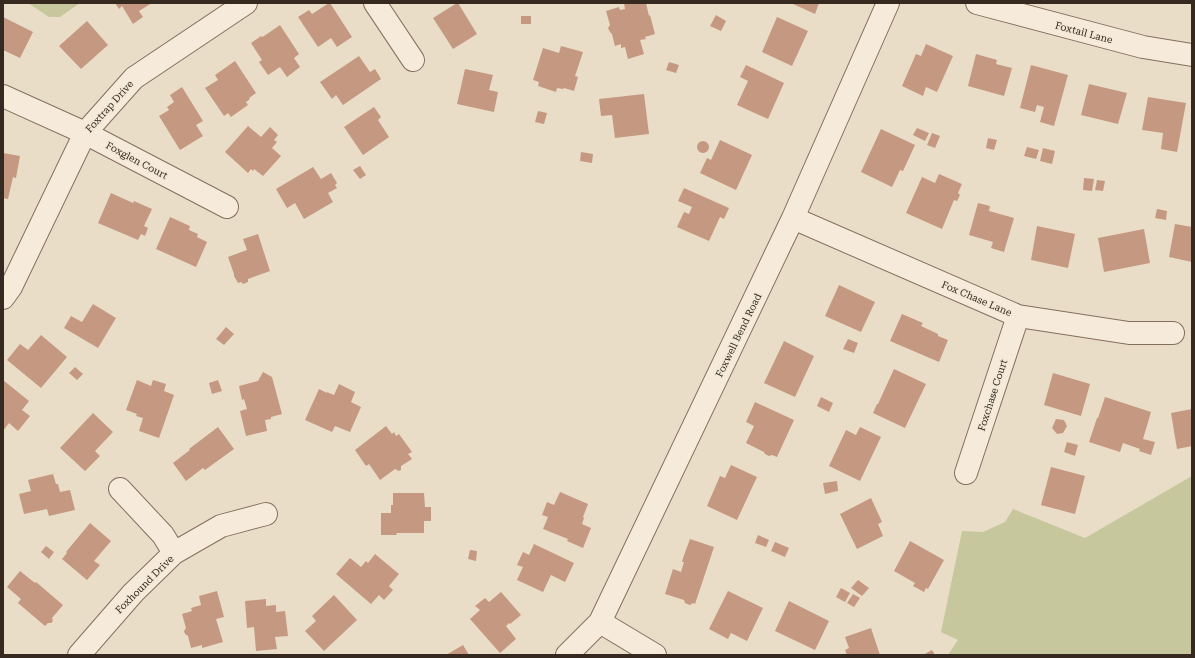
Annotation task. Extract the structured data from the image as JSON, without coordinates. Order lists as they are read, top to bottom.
{
  "streets": {
    "street": [
      "Foxtail Lane",
      "Foxtrap Drive",
      "Foxglen Court",
      "Fox Chase Lane",
      "Foxwell Bend Road",
      "Foxchase Court",
      "Foxhound Drive"
    ]
  },
  "crossings": [
    ["Foxtrap Drive", "Foxglen Court"],
    ["Fox Chase Lane", "Foxwell Bend Road"],
    ["Fox Chase Lane", "Foxchase Court"]
  ]
}
